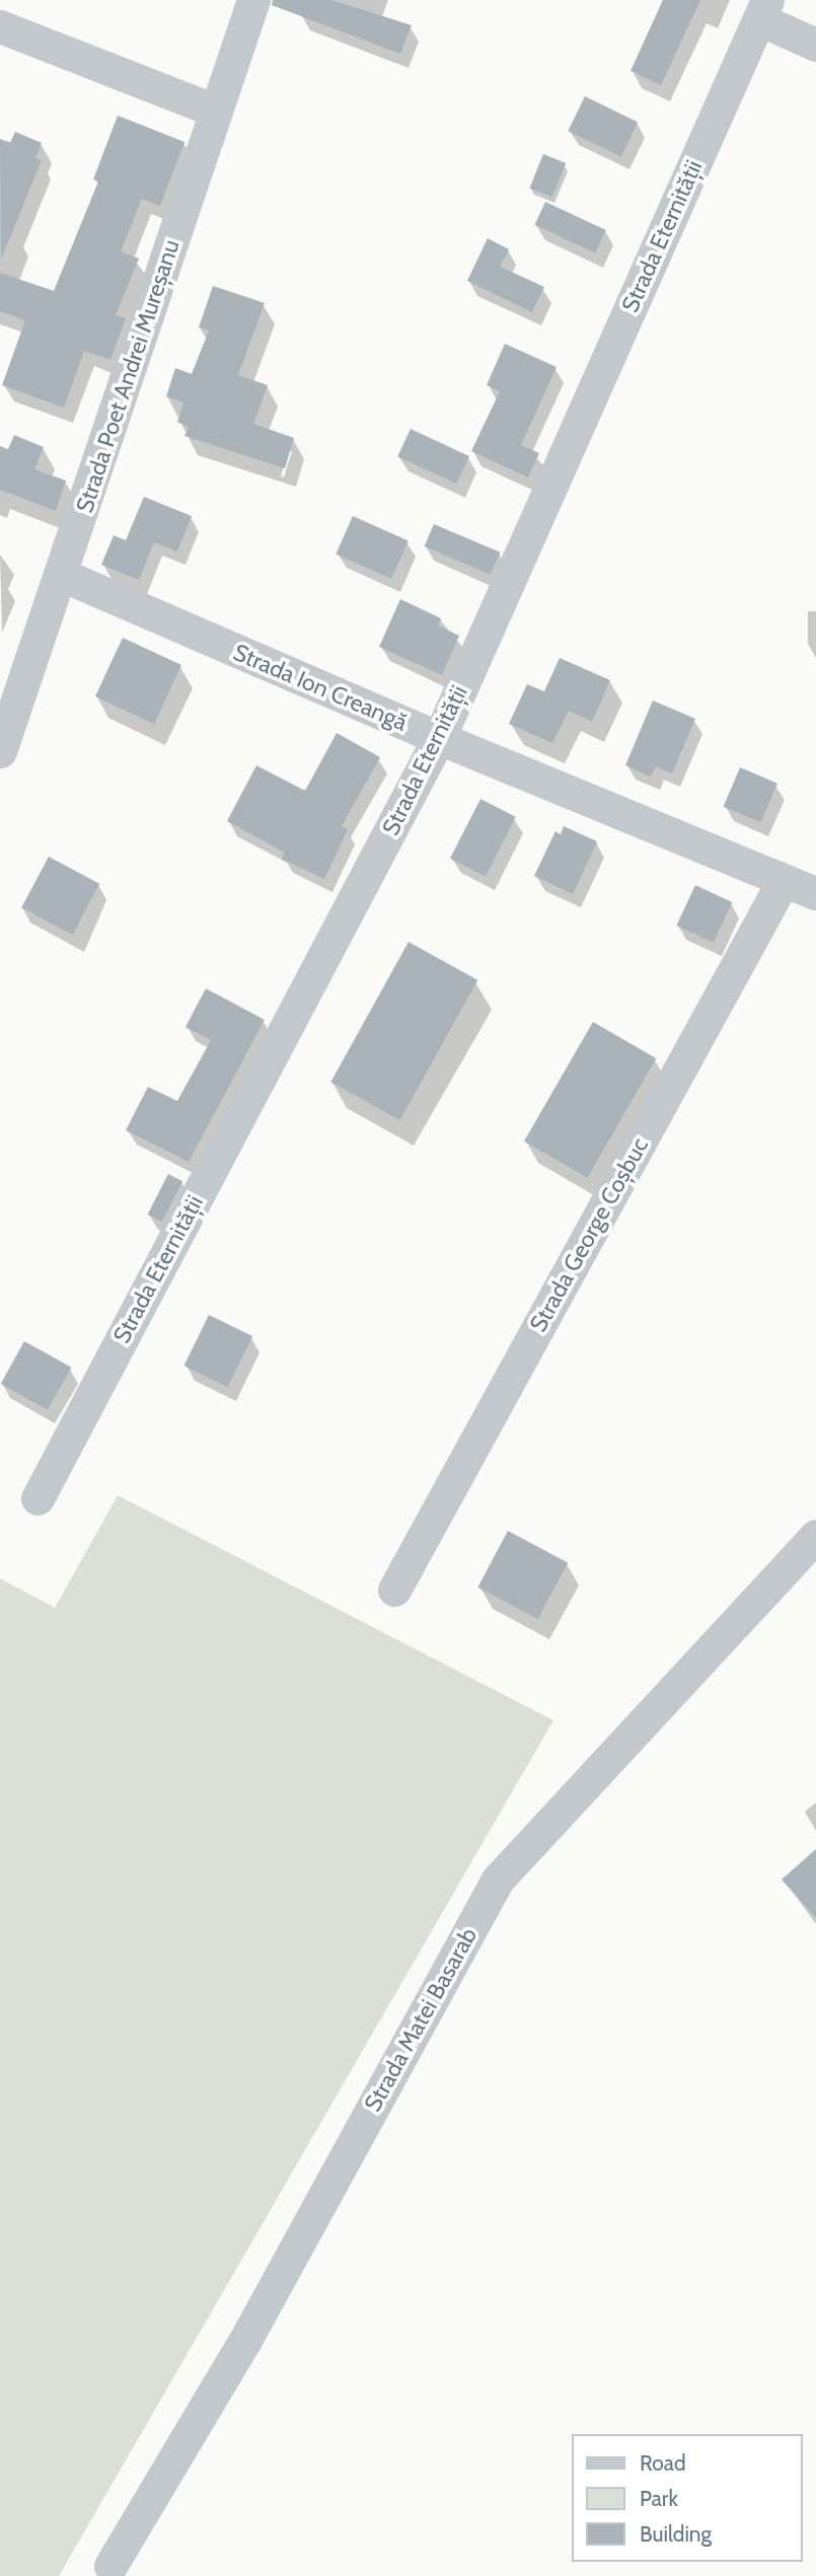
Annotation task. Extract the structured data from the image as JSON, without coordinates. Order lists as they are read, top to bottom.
{
  "streets": {
    "street": [
      "Strada Eternității",
      "Strada Poet Andrei Mureșanu",
      "Strada Ion Creangă",
      "Strada George Coșbuc",
      "Strada Matei Basarab"
    ]
  },
  "crossings": [
    ["Strada Eternității", "Strada Ion Creangă"],
    ["Strada Poet Andrei Mureșanu", "Strada Ion Creangă"],
    ["Strada Ion Creangă", "Strada George Coșbuc"]
  ],
  "legend": ["Road", "Park", "Building"]
}
